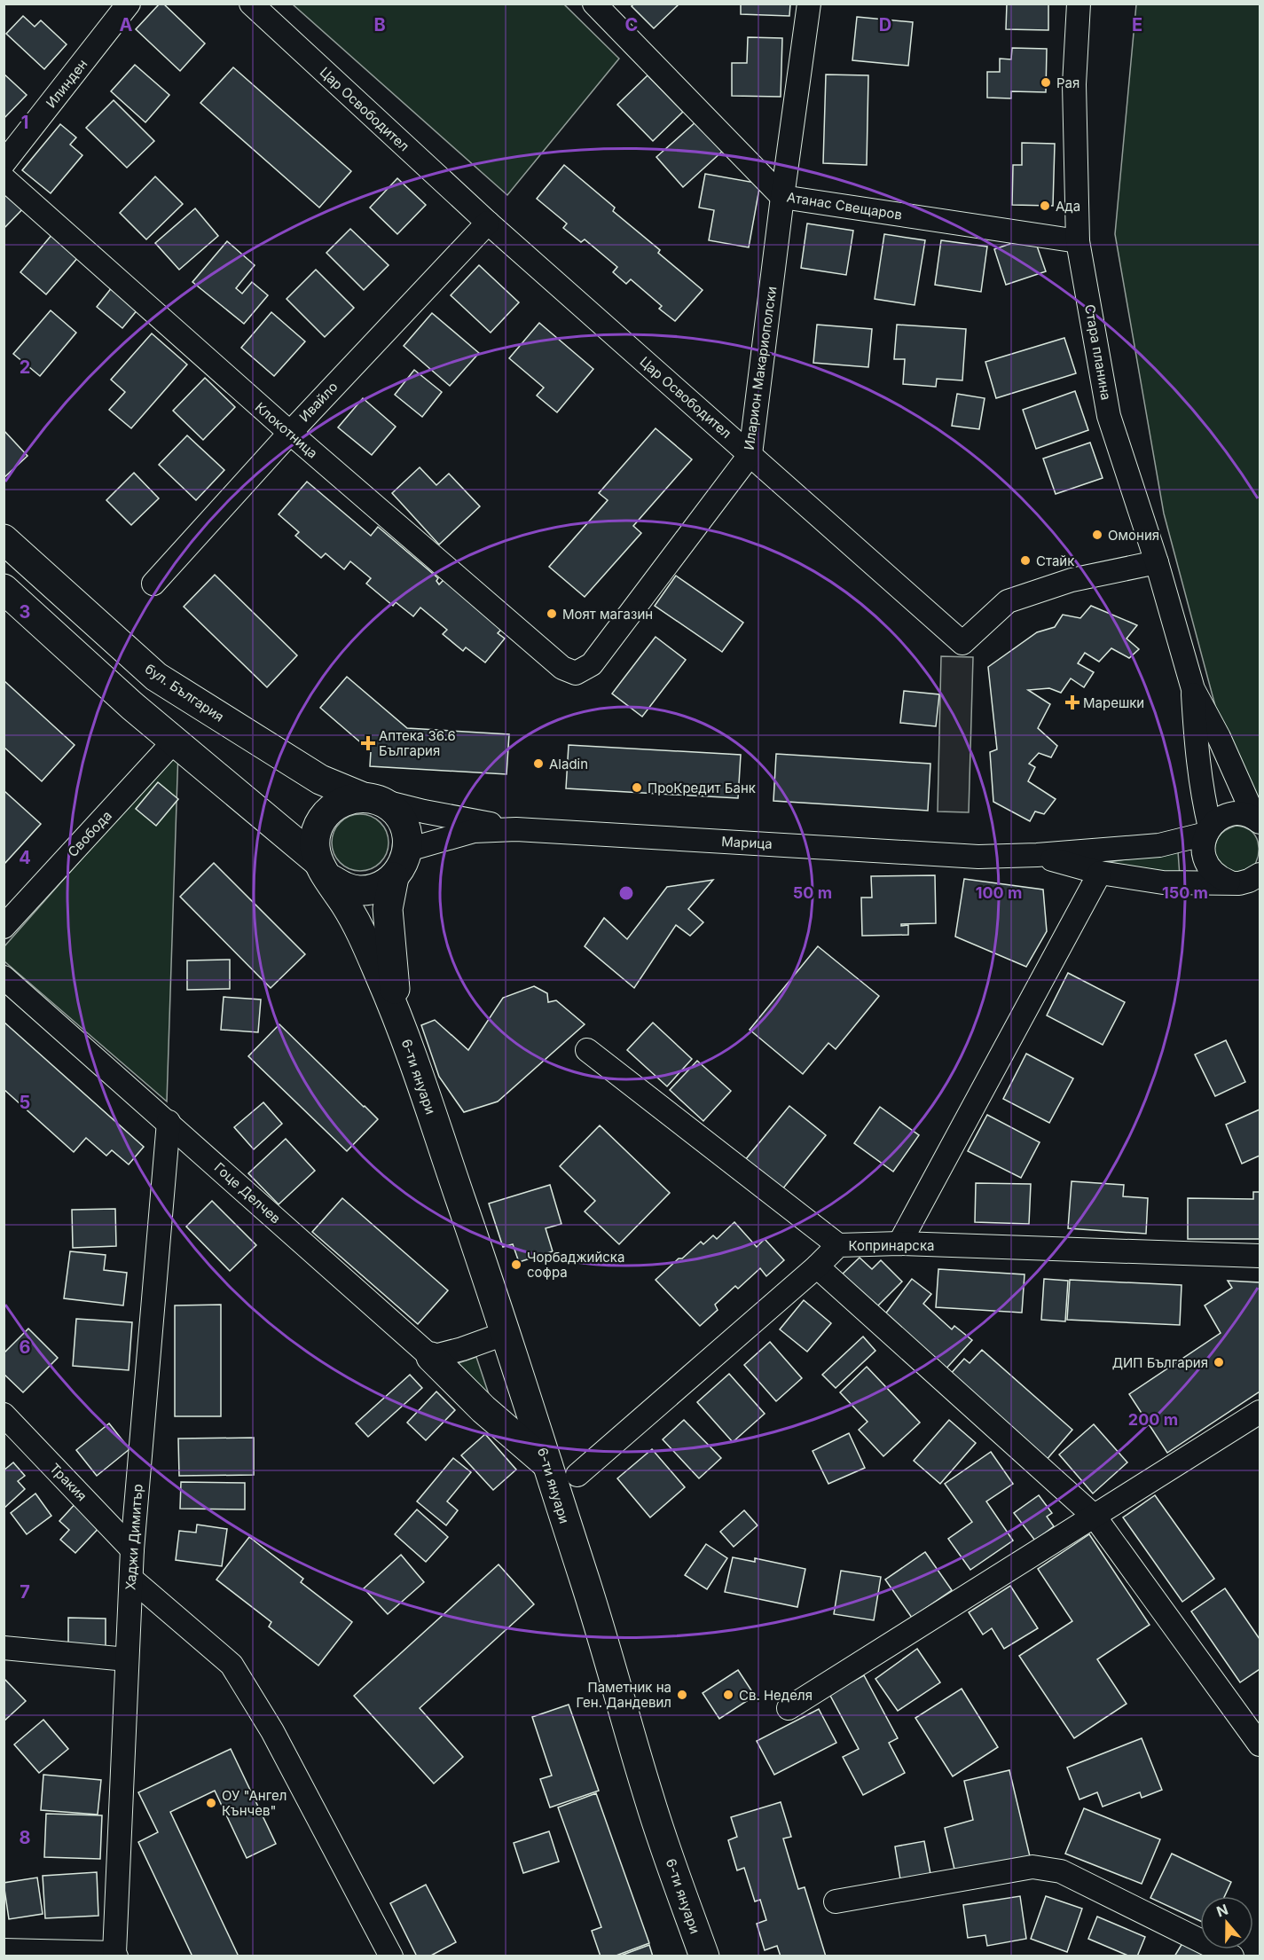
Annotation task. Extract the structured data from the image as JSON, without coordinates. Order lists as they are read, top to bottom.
{
  "streets": {
    "main road": ["бул. България", "6-ти януари"],
    "street": [
      "Илинден",
      "Цар Освободител",
      "Атанас Свещаров",
      "Стара планина",
      "Иларион Макариополски",
      "Ивайло",
      "Клокотница",
      "Свобода",
      "Марица",
      "Гоце Делчев",
      "Копринарска",
      "Тракия",
      "Хаджи Димитър"
    ]
  },
  "crossings": [
    ["Цар Освободител", "Стара планина"],
    ["Цар Освободител", "Иларион Макариополски"],
    ["Цар Освободител", "Ивайло"],
    ["Атанас Свещаров", "Стара планина"],
    ["Атанас Свещаров", "Иларион Макариополски"],
    ["Иларион Макариополски", "Клокотница"],
    ["Ивайло", "Клокотница"],
    ["Гоце Делчев", "Хаджи Димитър"],
    ["Тракия", "Хаджи Димитър"]
  ],
  "places": {
    "other": [
      "Рая",
      "Ада",
      "Омония",
      "Стайк",
      "Моят магазин",
      "Aladin",
      "ПроКредит Банк",
      "Чорбаджийска софра",
      "ДИП България",
      "Паметник на Ген. Дандевил",
      "Св. Неделя",
      "ОУ \"Ангел Кънчев\""
    ],
    "health": ["Марешки", "Аптека 36.6 България"]
  },
  "north": "top",
  "grid": {
    "columns": [
      "A",
      "B",
      "C",
      "D",
      "E"
    ],
    "rows": [
      "1",
      "2",
      "3",
      "4",
      "5",
      "6",
      "7",
      "8"
    ]
  },
  "rings": [
    "50 m",
    "100 m",
    "150 m",
    "200 m"
  ]
}
